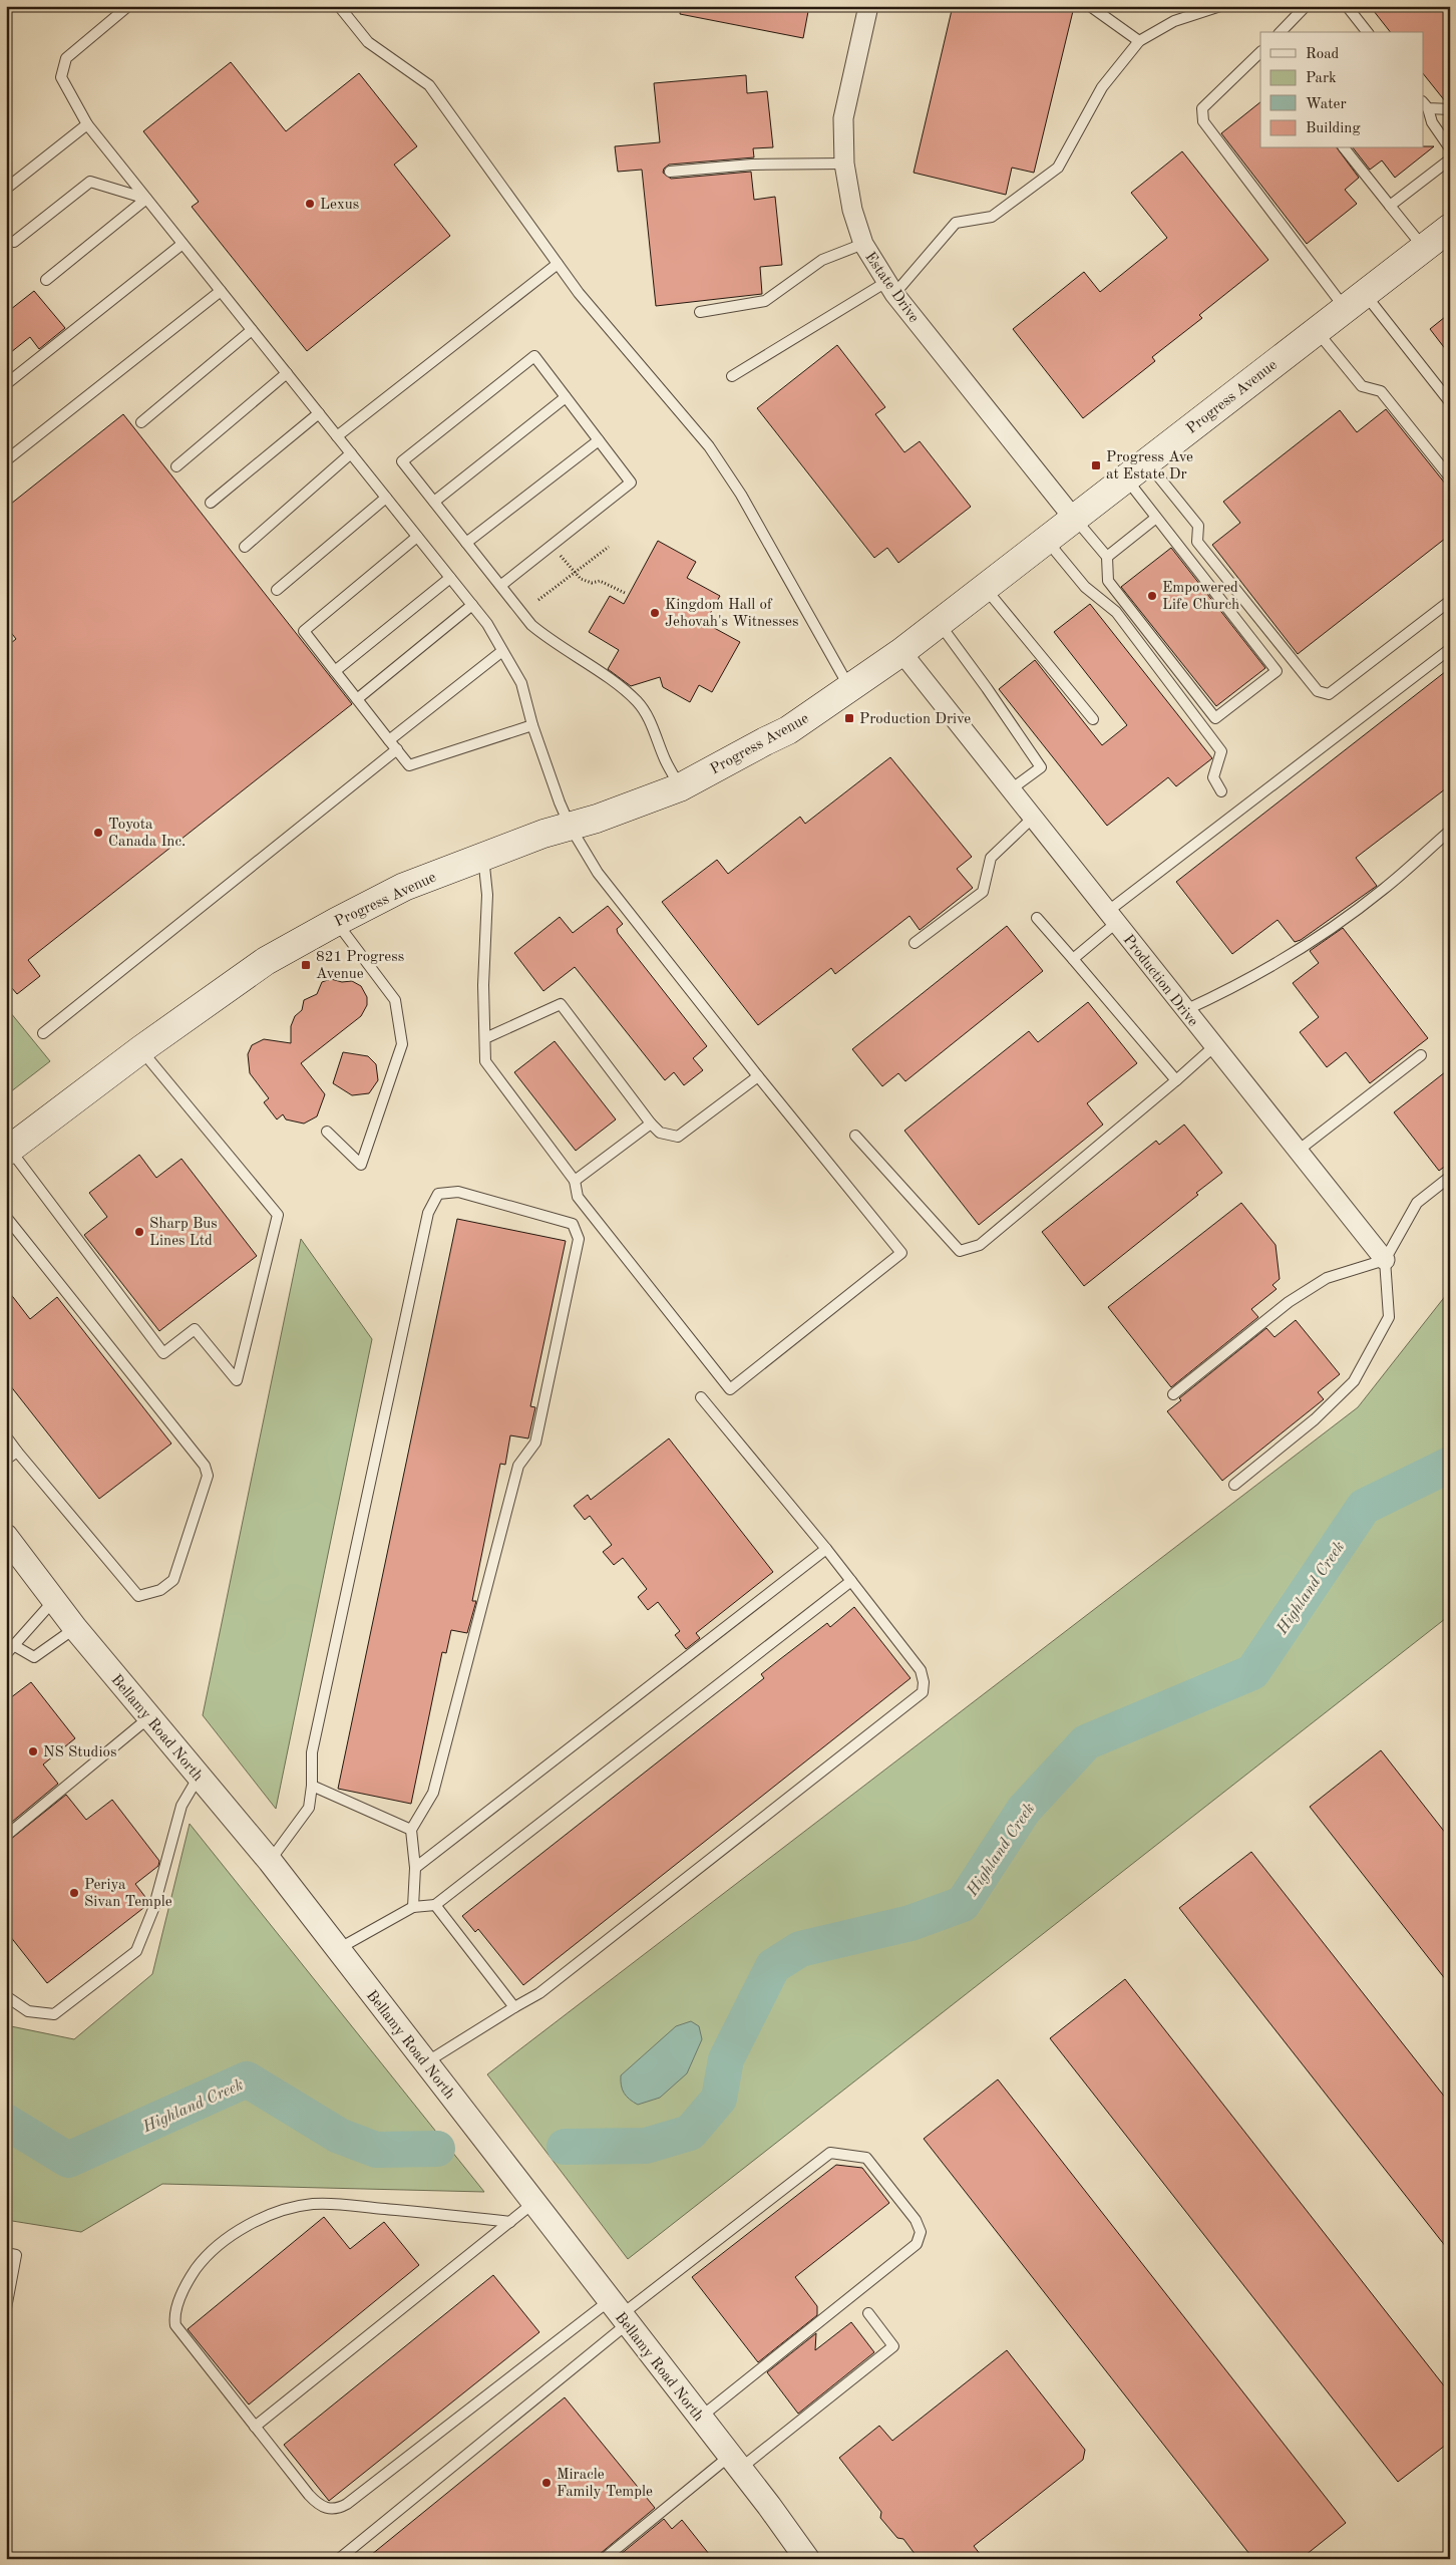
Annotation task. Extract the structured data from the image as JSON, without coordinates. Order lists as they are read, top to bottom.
{
  "streets": {
    "main road": ["Progress Avenue"],
    "street": ["Estate Drive", "Production Drive", "Bellamy Road North"]
  },
  "crossings": [
    ["Estate Drive", "Progress Avenue"],
    ["Progress Avenue", "Production Drive"]
  ],
  "water": ["Highland Creek"],
  "places": {
    "other": [
      "Lexus",
      "Empowered Life Church",
      "Kingdom Hall of Jehovah's Witnesses",
      "Toyota Canada Inc.",
      "Sharp Bus Lines Ltd",
      "NS Studios",
      "Periya Sivan Temple",
      "Miracle Family Temple"
    ],
    "transit": ["Progress Ave at Estate Dr", "Production Drive", "821 Progress Avenue"]
  },
  "legend": [
    "Road",
    "Park",
    "Water",
    "Building"
  ]
}
